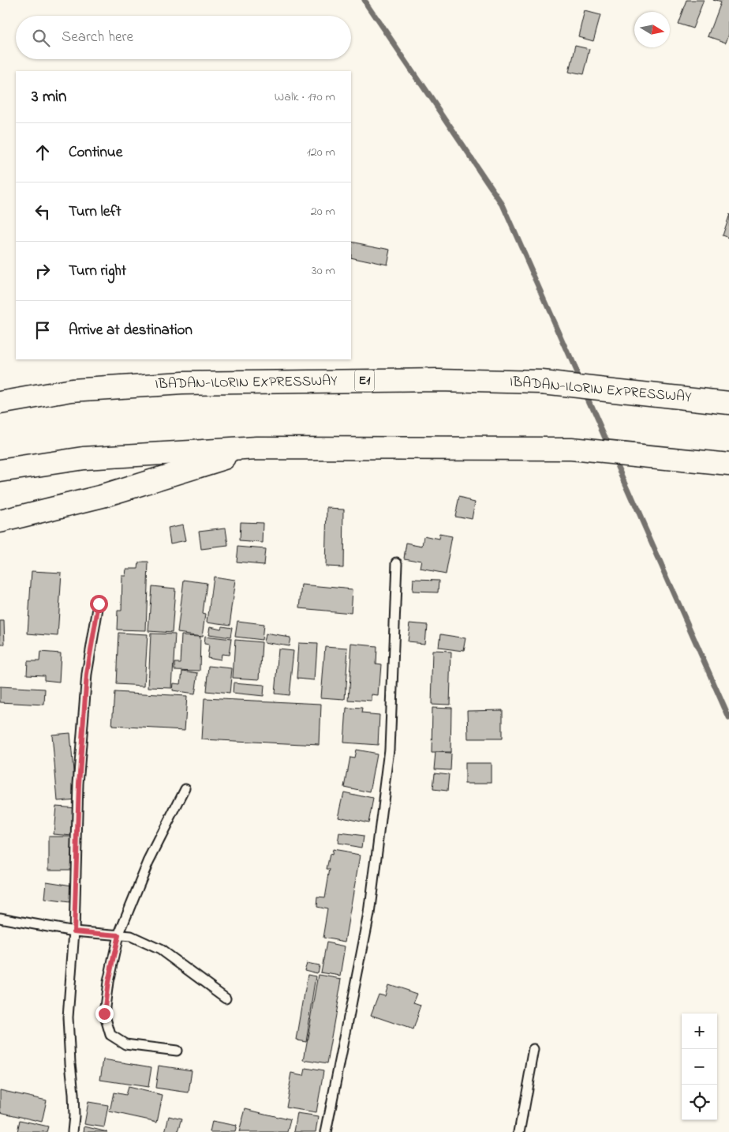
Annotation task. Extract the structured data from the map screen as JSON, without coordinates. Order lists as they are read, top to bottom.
{
  "streets": {
    "highway": ["E1", "IBADAN-ILORIN EXPRESSWAY"]
  },
  "north": "right",
  "page": {
    "search": "Search here",
    "heading": ["3 min", "Walk · 170 m"],
    "list": [
      ["Continue", "120 m"],
      ["Turn left", "20 m"],
      ["Turn right", "30 m"],
      "Arrive at destination"
    ],
    "map_buttons": ["+", "−"]
  }
}
